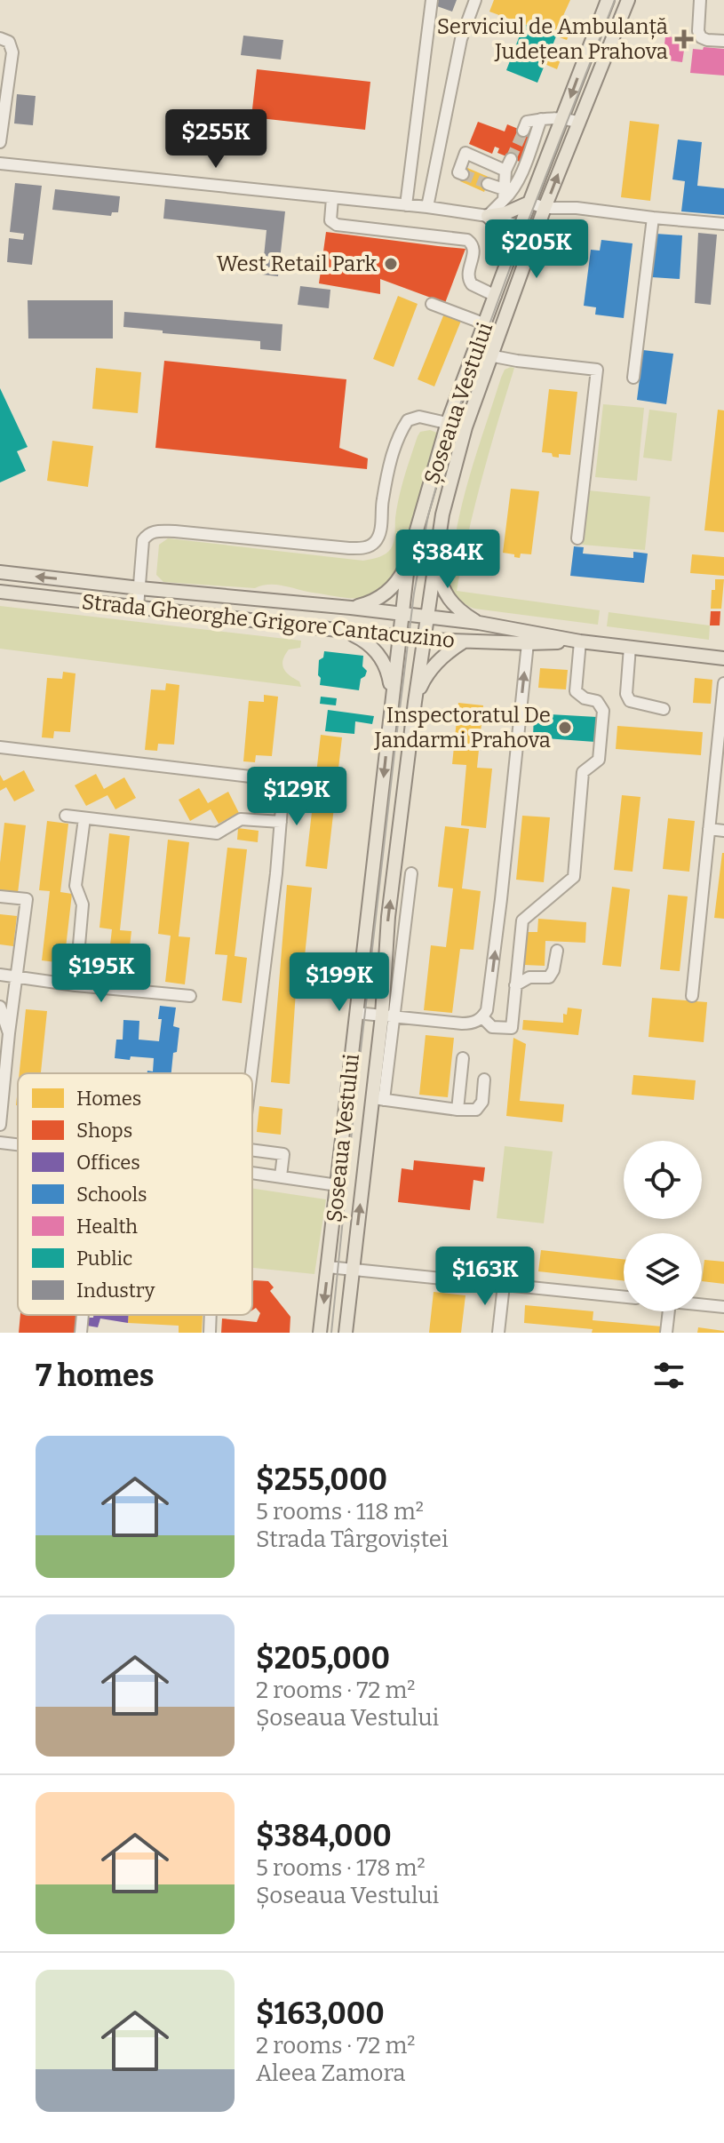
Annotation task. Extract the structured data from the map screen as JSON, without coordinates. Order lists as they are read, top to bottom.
{
  "streets": {
    "main road": ["Șoseaua Vestului", "Strada Gheorghe Grigore Cantacuzino"]
  },
  "crossings": [
    ["Șoseaua Vestului", "Strada Gheorghe Grigore Cantacuzino"]
  ],
  "places": {
    "health": ["Serviciul de Ambulanță Județean Prahova"],
    "other": ["West Retail Park", "Inspectoratul De Jandarmi Prahova"]
  },
  "legend": [
    "Homes",
    "Shops",
    "Offices",
    "Schools",
    "Health",
    "Public",
    "Industry"
  ],
  "page": {
    "price": [
      "$255K",
      "$205K",
      "$384K",
      "$129K",
      "$195K",
      "$199K",
      "$163K"
    ],
    "heading": "7 homes",
    "list": [
      {
        "name": "$255,000",
        "note": "5 rooms · 118 m² · Strada Târgoviștei"
      },
      {
        "name": "$205,000",
        "note": "2 rooms · 72 m² · Șoseaua Vestului"
      },
      {
        "name": "$384,000",
        "note": "5 rooms · 178 m² · Șoseaua Vestului"
      },
      {
        "name": "$163,000",
        "note": "2 rooms · 72 m² · Aleea Zamora"
      }
    ]
  }
}
